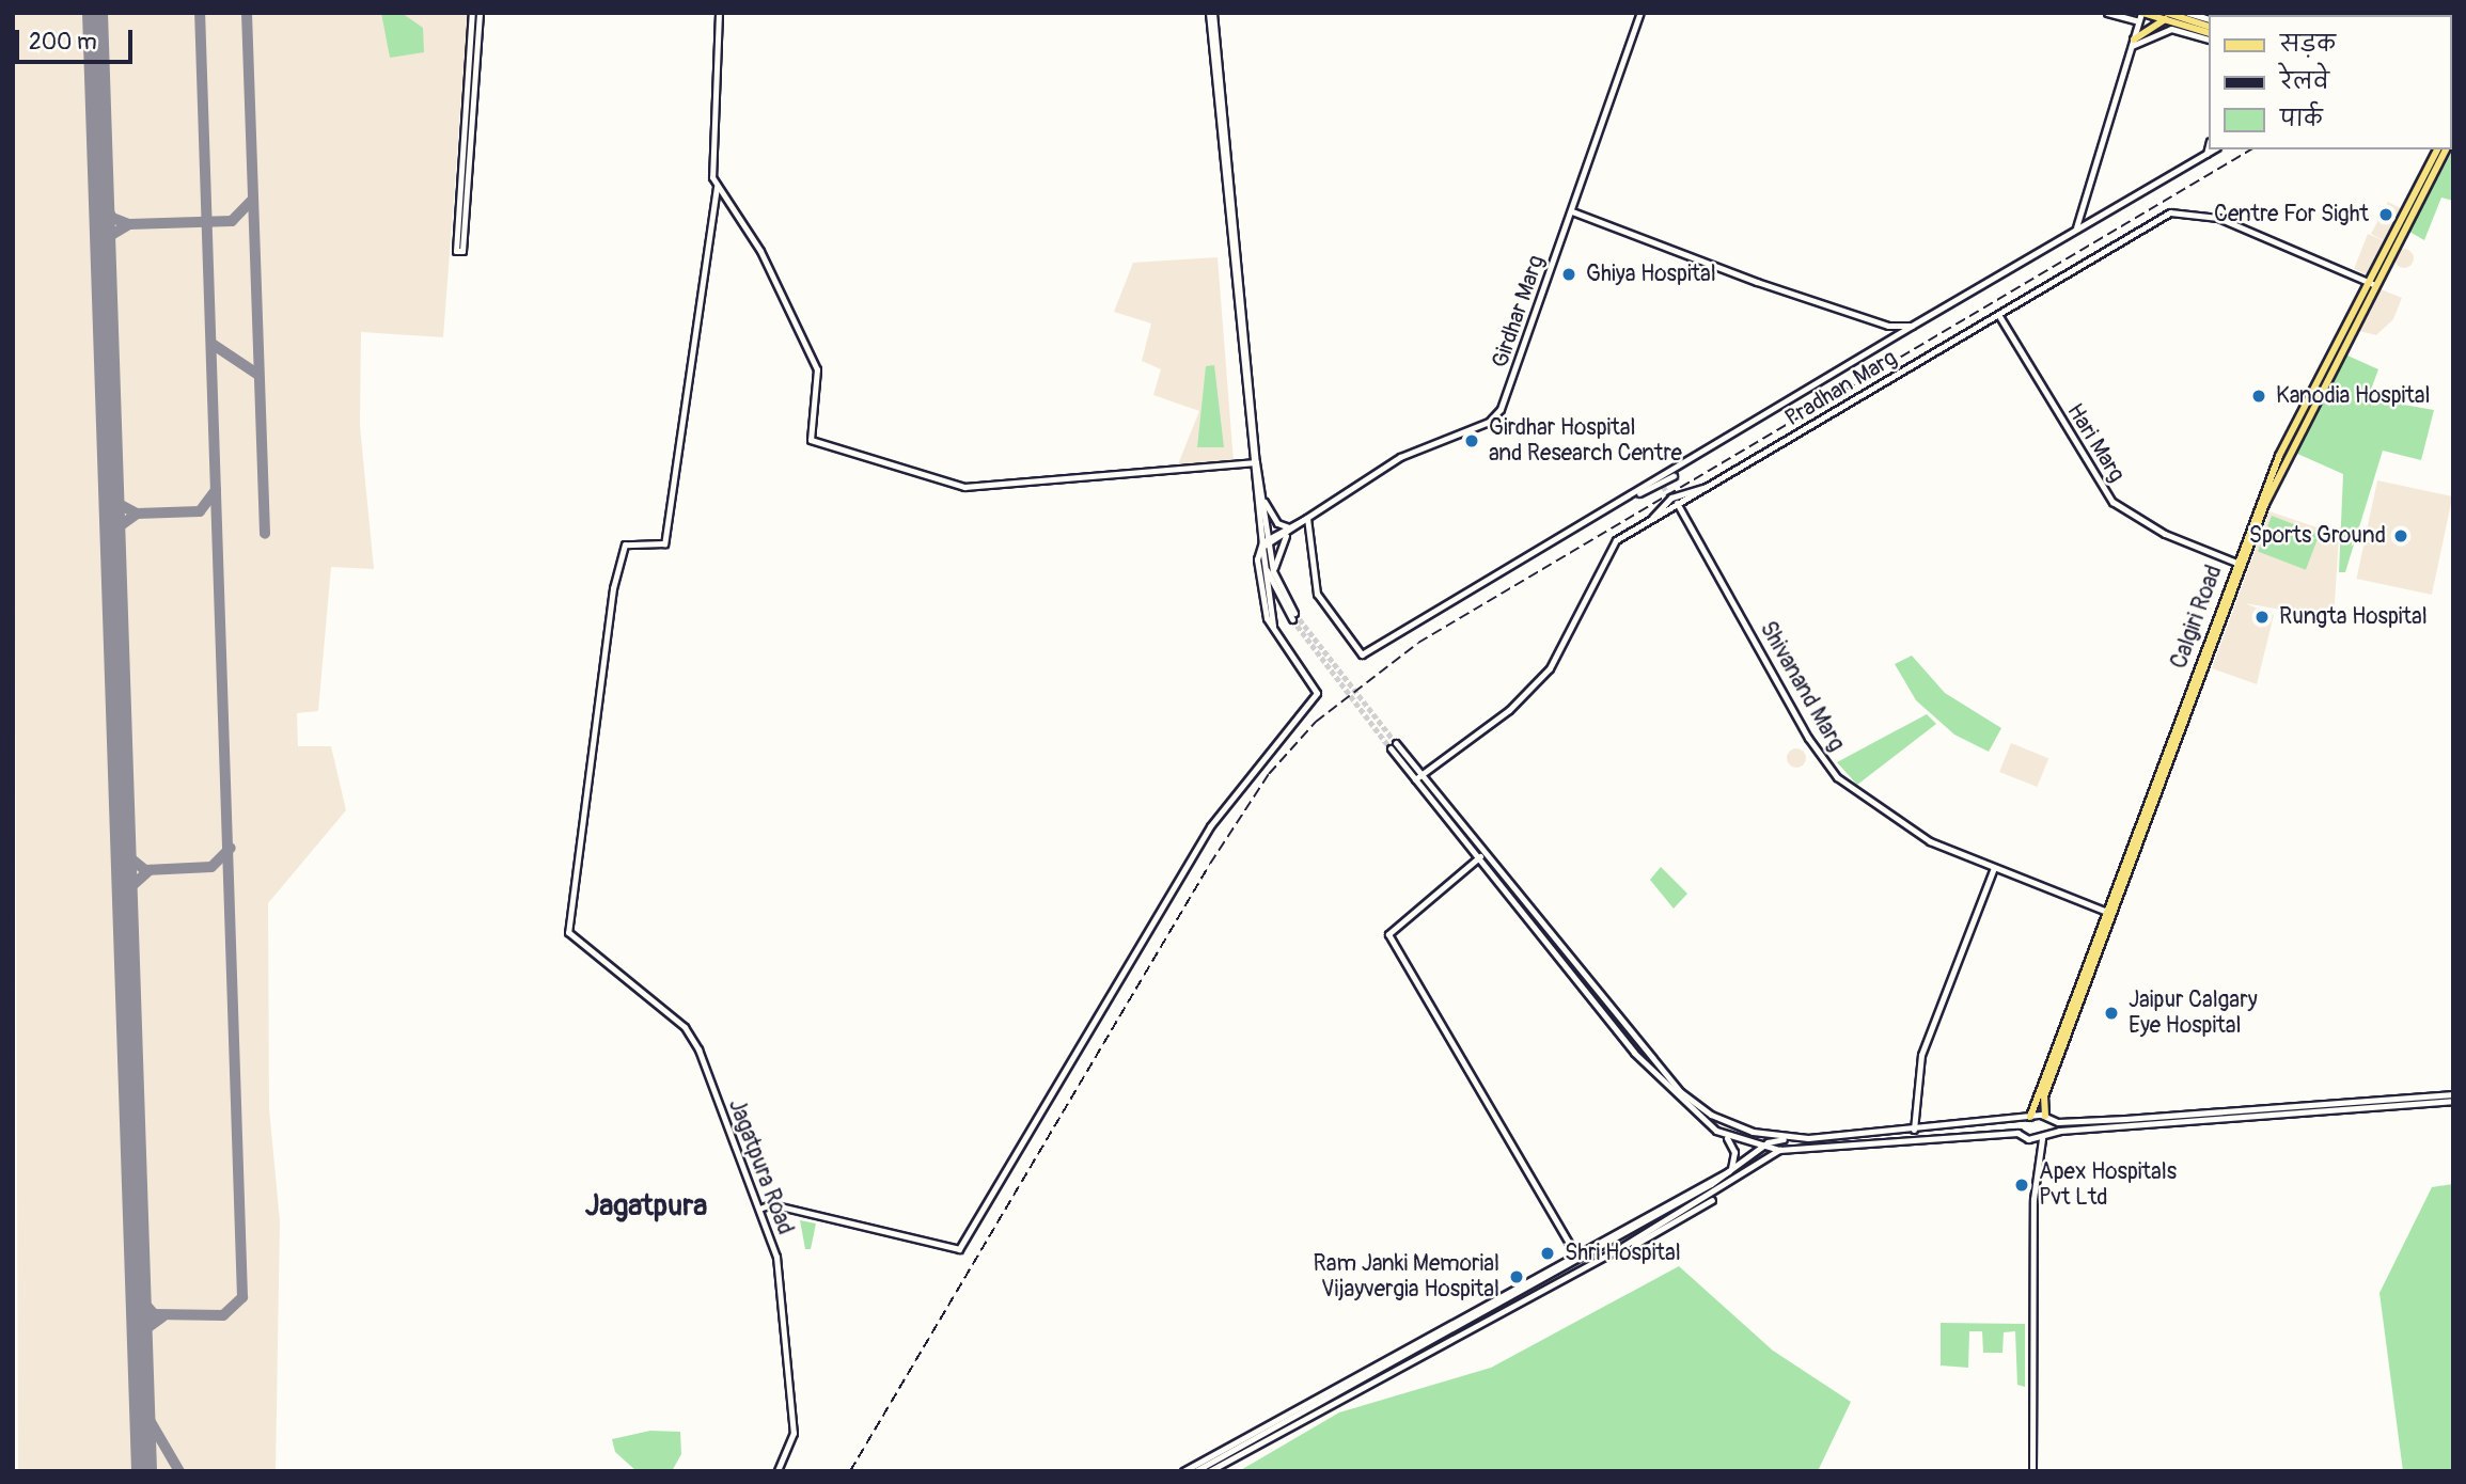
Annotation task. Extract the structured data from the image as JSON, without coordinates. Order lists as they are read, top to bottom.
{
  "streets": {
    "main road": ["Calgiri Road"],
    "street": [
      "Girdhar Marg",
      "Pradhan Marg",
      "Hari Marg",
      "Shivanand Marg",
      "Jagatpura Road"
    ]
  },
  "crossings": [
    ["Pradhan Marg", "Hari Marg"],
    ["Pradhan Marg", "Calgiri Road"],
    ["Pradhan Marg", "Shivanand Marg"],
    ["Hari Marg", "Calgiri Road"],
    ["Calgiri Road", "Shivanand Marg"]
  ],
  "districts": ["Jagatpura"],
  "places": [
    "Centre For Sight",
    "Ghiya Hospital",
    "Kanodia Hospital",
    "Girdhar Hospital and Research Centre",
    "Sports Ground",
    "Rungta Hospital",
    "Jaipur Calgary Eye Hospital",
    "Apex Hospitals Pvt Ltd",
    "Shri Hospital",
    "Ram Janki Memorial Vijayvergia Hospital"
  ],
  "legend": ["सड़क", "रेलवे", "पार्क"],
  "scale_bar": "200 m"
}
